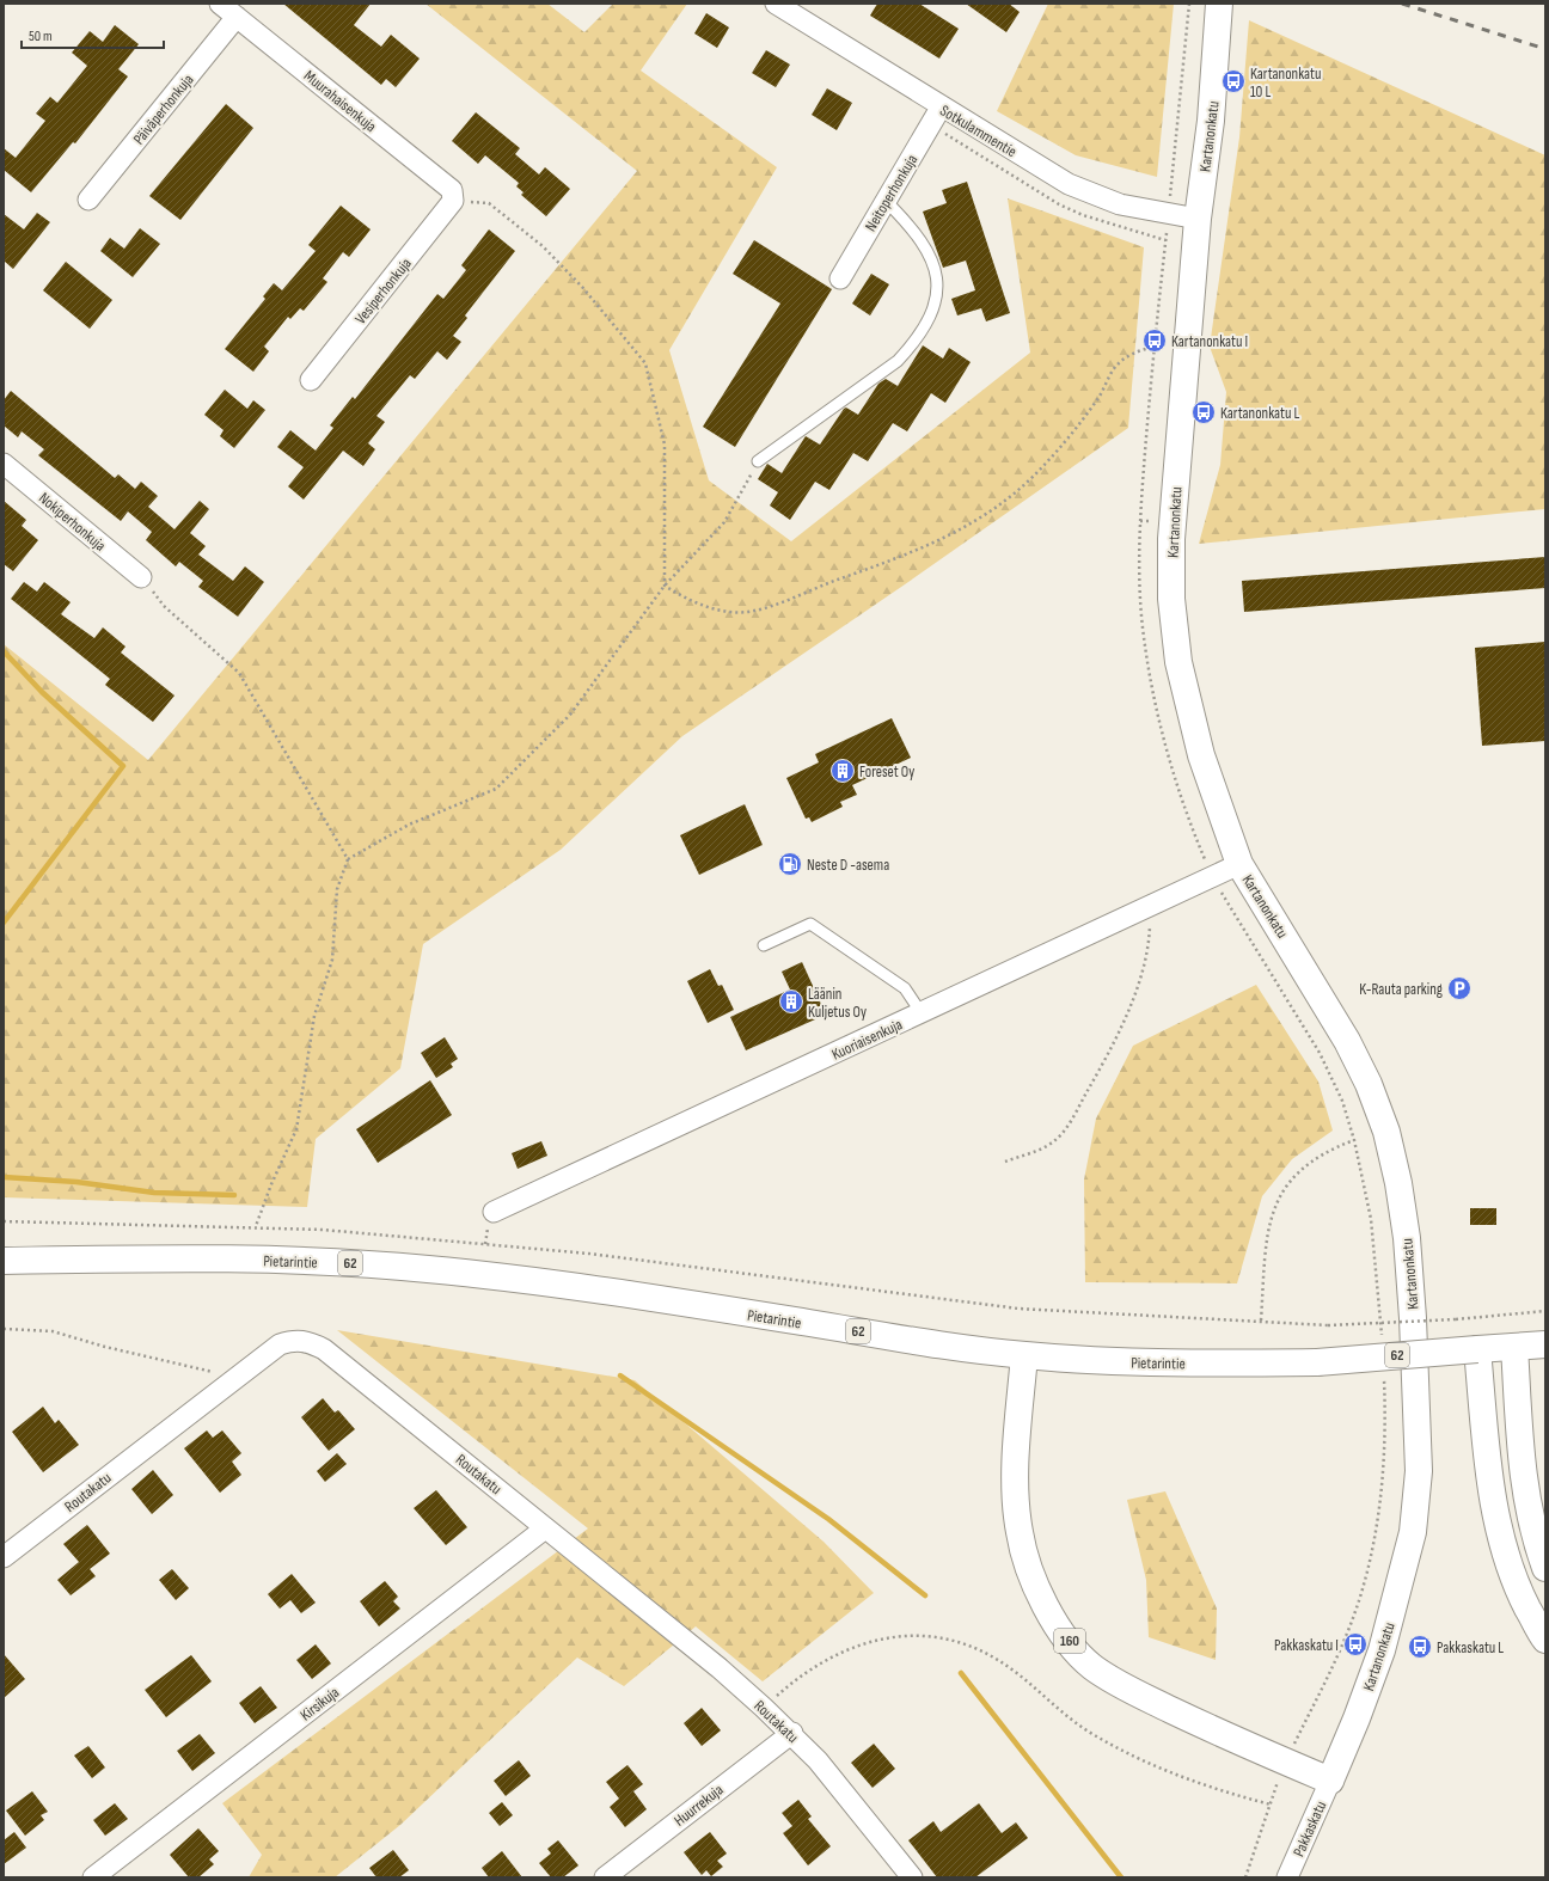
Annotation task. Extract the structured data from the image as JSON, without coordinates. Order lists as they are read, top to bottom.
{
  "streets": {
    "main road": [
      "Kartanonkatu",
      "Pietarintie",
      "62",
      "160"
    ],
    "street": [
      "Muurahaisenkuja",
      "Päiväperhonkuja",
      "Sotkulammentie",
      "Neitoperhonkuja",
      "Vesiperhonkuja",
      "Nokiperhonkuja",
      "Kuoriaisenkuja",
      "Routakatu",
      "Kirsikuja",
      "Huurrekuja",
      "Pakkaskatu"
    ]
  },
  "crossings": [
    ["Muurahaisenkuja", "Päiväperhonkuja"],
    ["Muurahaisenkuja", "Vesiperhonkuja"],
    ["Sotkulammentie", "Kartanonkatu"],
    ["Sotkulammentie", "Neitoperhonkuja"],
    ["Kartanonkatu", "Kuoriaisenkuja"],
    ["Kartanonkatu", "160"],
    ["Kartanonkatu", "Pakkaskatu"],
    ["Pietarintie", "160"],
    ["Routakatu", "Kirsikuja"],
    ["Routakatu", "Huurrekuja"],
    ["160", "Pakkaskatu"]
  ],
  "places": {
    "bus stop": [
      "Kartanonkatu 10 L",
      "Kartanonkatu I",
      "Kartanonkatu L",
      "Pakkaskatu I",
      "Pakkaskatu L"
    ],
    "building": ["Foreset Oy", "Läänin Kuljetus Oy"],
    "fuel station": ["Neste D -asema"],
    "parking": ["K-Rauta parking"]
  },
  "scale_bar": "50 m"
}
